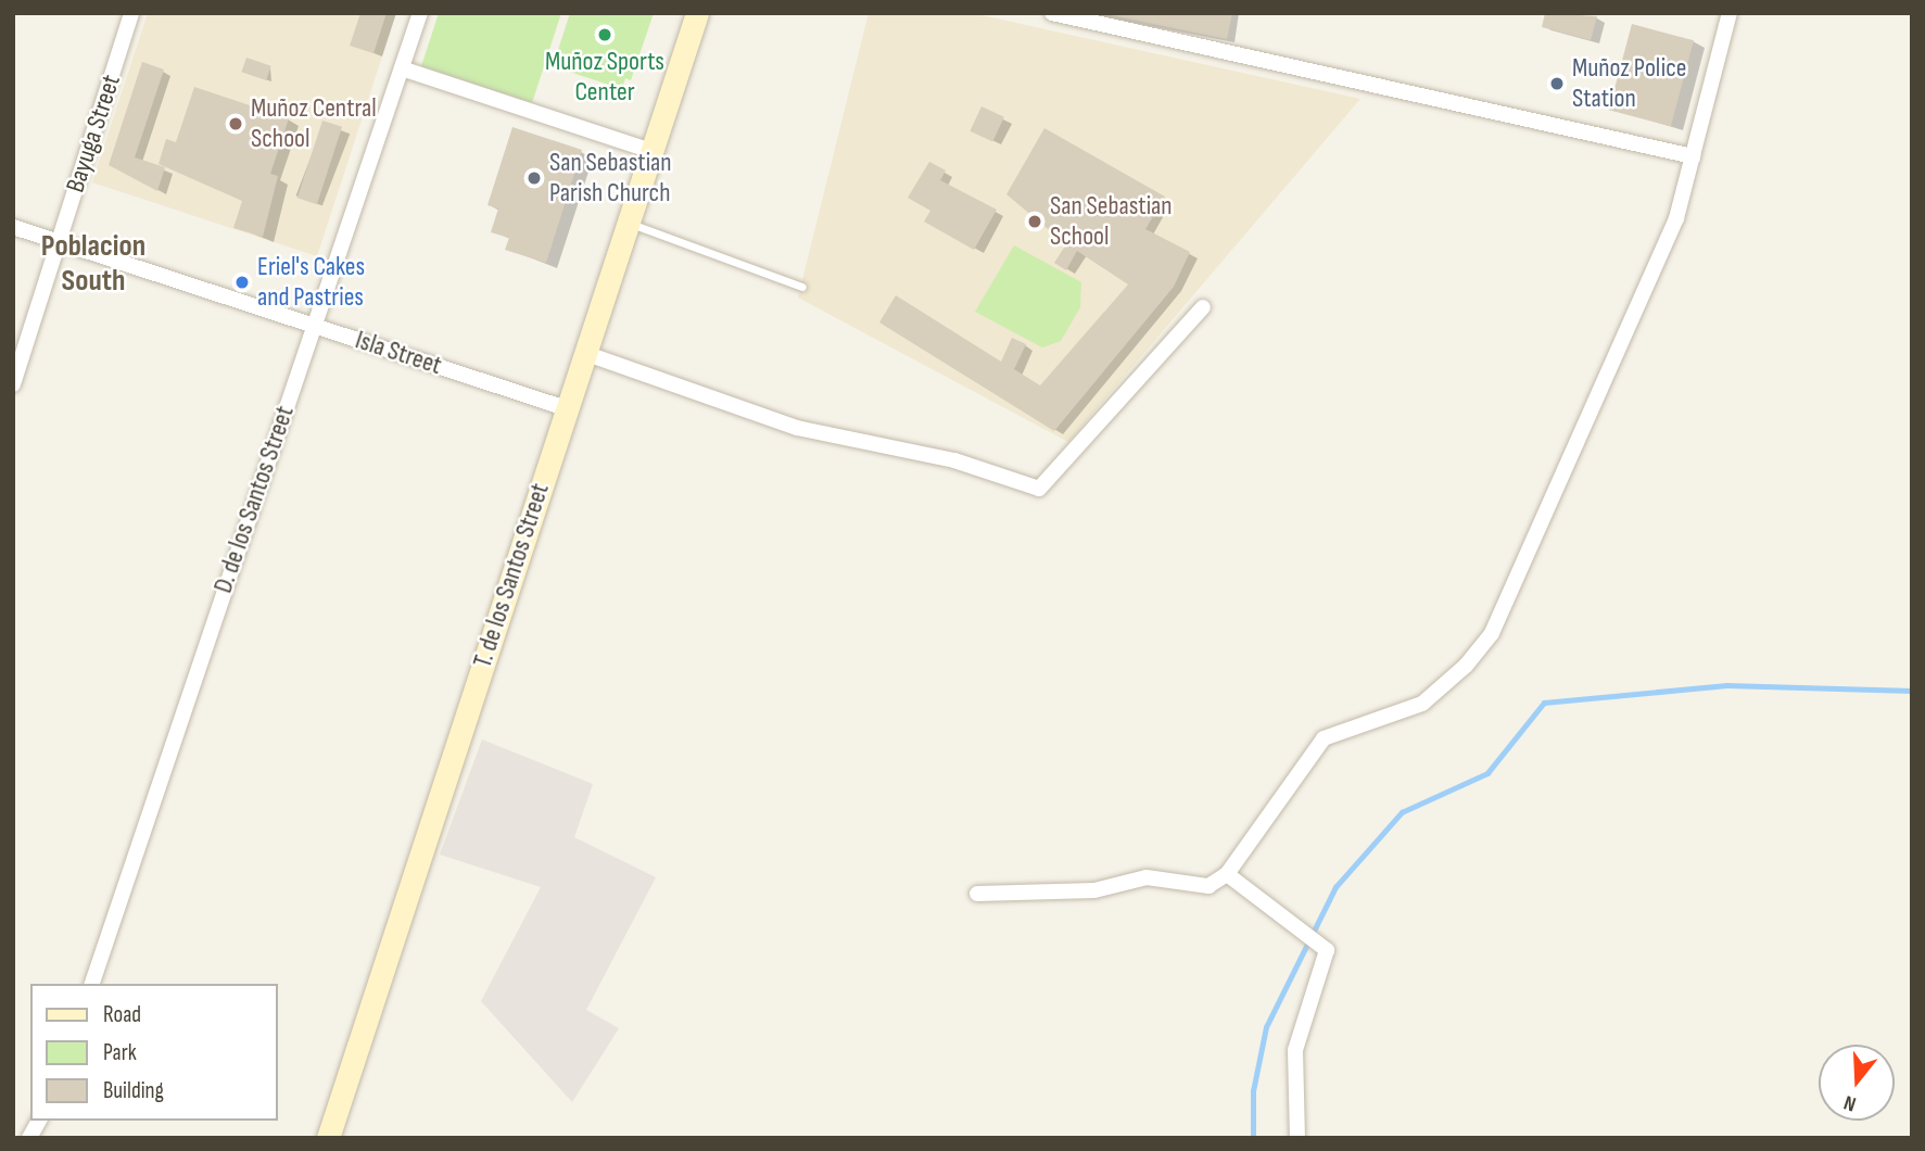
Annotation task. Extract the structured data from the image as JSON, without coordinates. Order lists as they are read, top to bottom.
{
  "streets": {
    "main road": ["T. de los Santos Street"],
    "street": ["Bayuga Street", "Isla Street", "D. de los Santos Street"]
  },
  "crossings": [
    ["Bayuga Street", "Isla Street"],
    ["Isla Street", "D. de los Santos Street"],
    ["Isla Street", "T. de los Santos Street"]
  ],
  "districts": ["Poblacion South"],
  "places": [
    "Muñoz Sports Center",
    "Muñoz Police Station",
    "Muñoz Central School",
    "San Sebastian Parish Church",
    "San Sebastian School",
    "Eriel's Cakes and Pastries"
  ],
  "legend": ["Road", "Park", "Building"],
  "north": "bottom"
}
